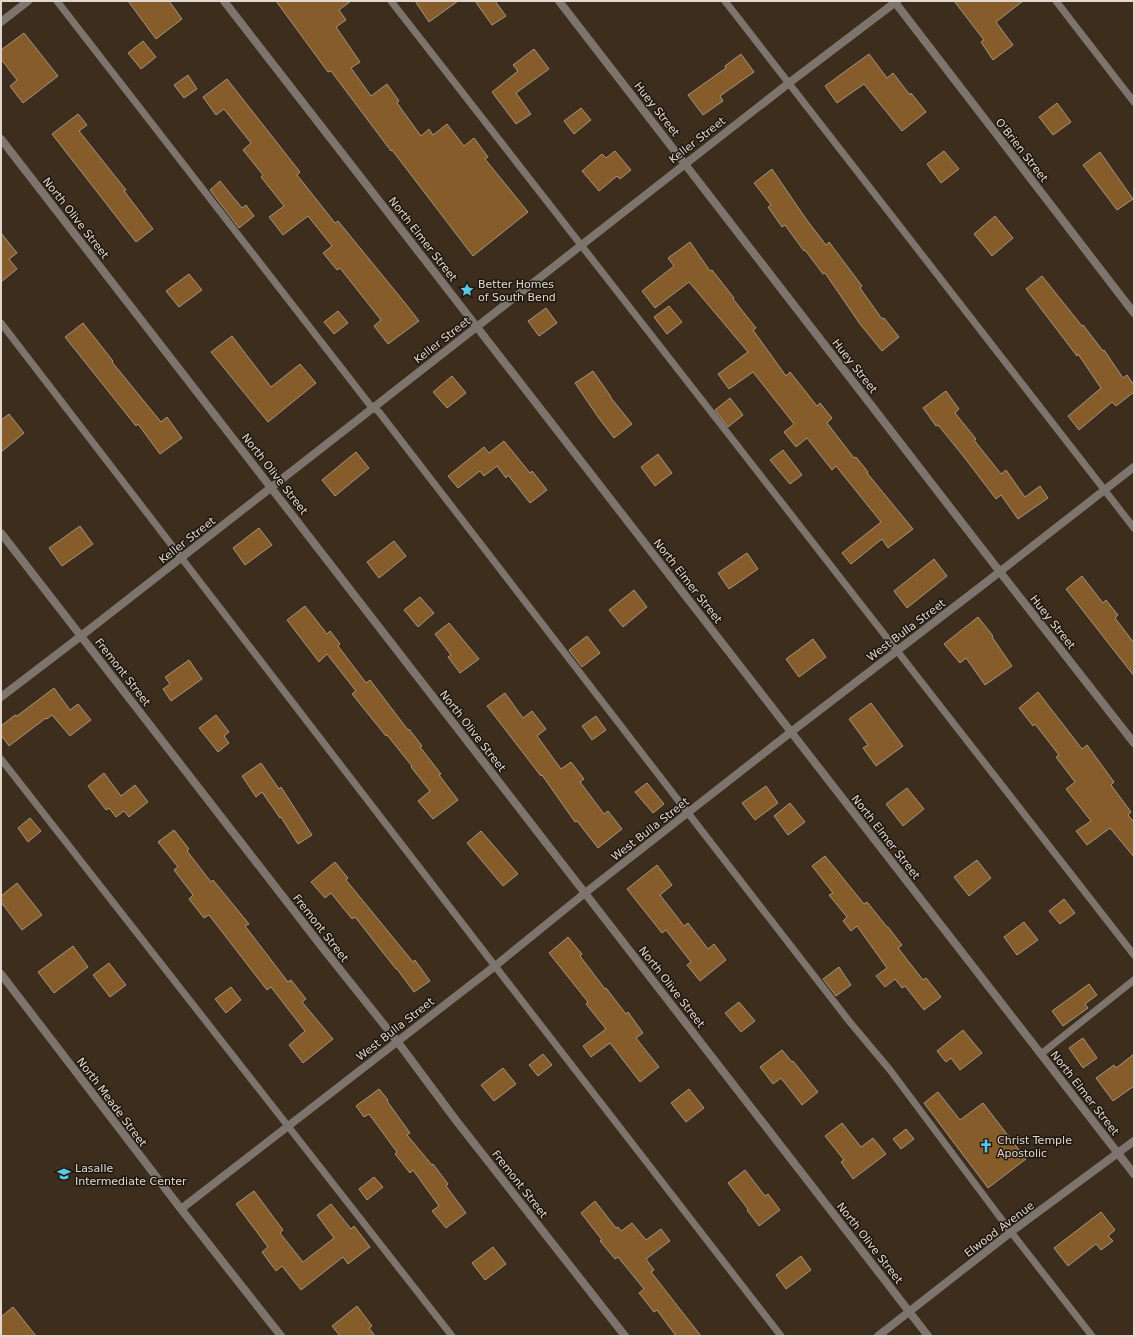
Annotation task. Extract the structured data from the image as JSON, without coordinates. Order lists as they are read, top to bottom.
{
  "streets": {
    "street": [
      "Huey Street",
      "Keller Street",
      "O'Brien Street",
      "North Olive Street",
      "North Elmer Street",
      "West Bulla Street",
      "Fremont Street",
      "North Meade Street",
      "Elwood Avenue"
    ]
  },
  "crossings": [
    ["Huey Street", "Keller Street"],
    ["Huey Street", "West Bulla Street"],
    ["Keller Street", "O'Brien Street"],
    ["Keller Street", "North Olive Street"],
    ["Keller Street", "North Elmer Street"],
    ["Keller Street", "Fremont Street"],
    ["North Olive Street", "West Bulla Street"],
    ["North Olive Street", "Elwood Avenue"],
    ["North Elmer Street", "West Bulla Street"],
    ["North Elmer Street", "Elwood Avenue"],
    ["West Bulla Street", "Fremont Street"],
    ["West Bulla Street", "North Meade Street"]
  ],
  "places": {
    "place": ["Better Homes of South Bend"],
    "church": ["Christ Temple Apostolic"],
    "school or university": ["Lasalle Intermediate Center"]
  }
}
